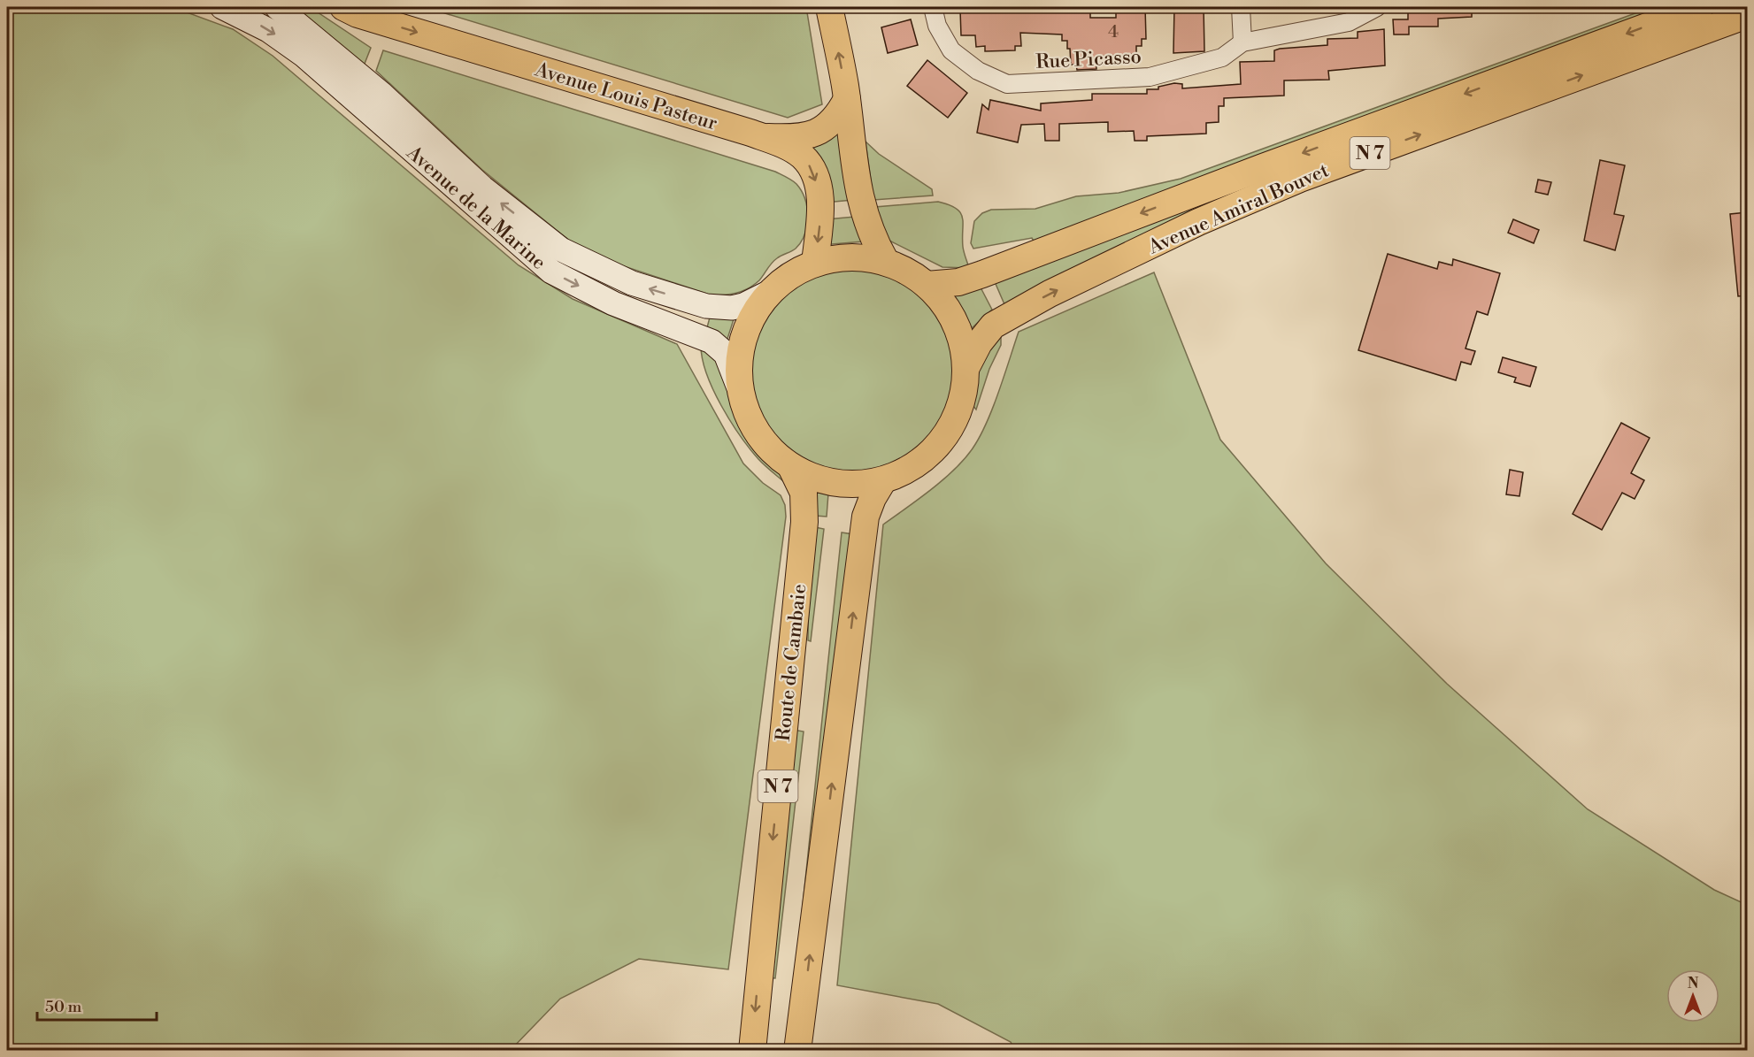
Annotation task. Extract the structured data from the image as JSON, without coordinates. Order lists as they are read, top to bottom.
{
  "streets": {
    "main road": [
      "Avenue Louis Pasteur",
      "N 7",
      "Avenue de la Marine",
      "Avenue Amiral Bouvet",
      "Route de Cambaie"
    ],
    "street": ["Rue Picasso"]
  },
  "one_way": ["Avenue Louis Pasteur"],
  "house_numbers": ["4"],
  "scale_bar": "50 m",
  "north": "top"
}
